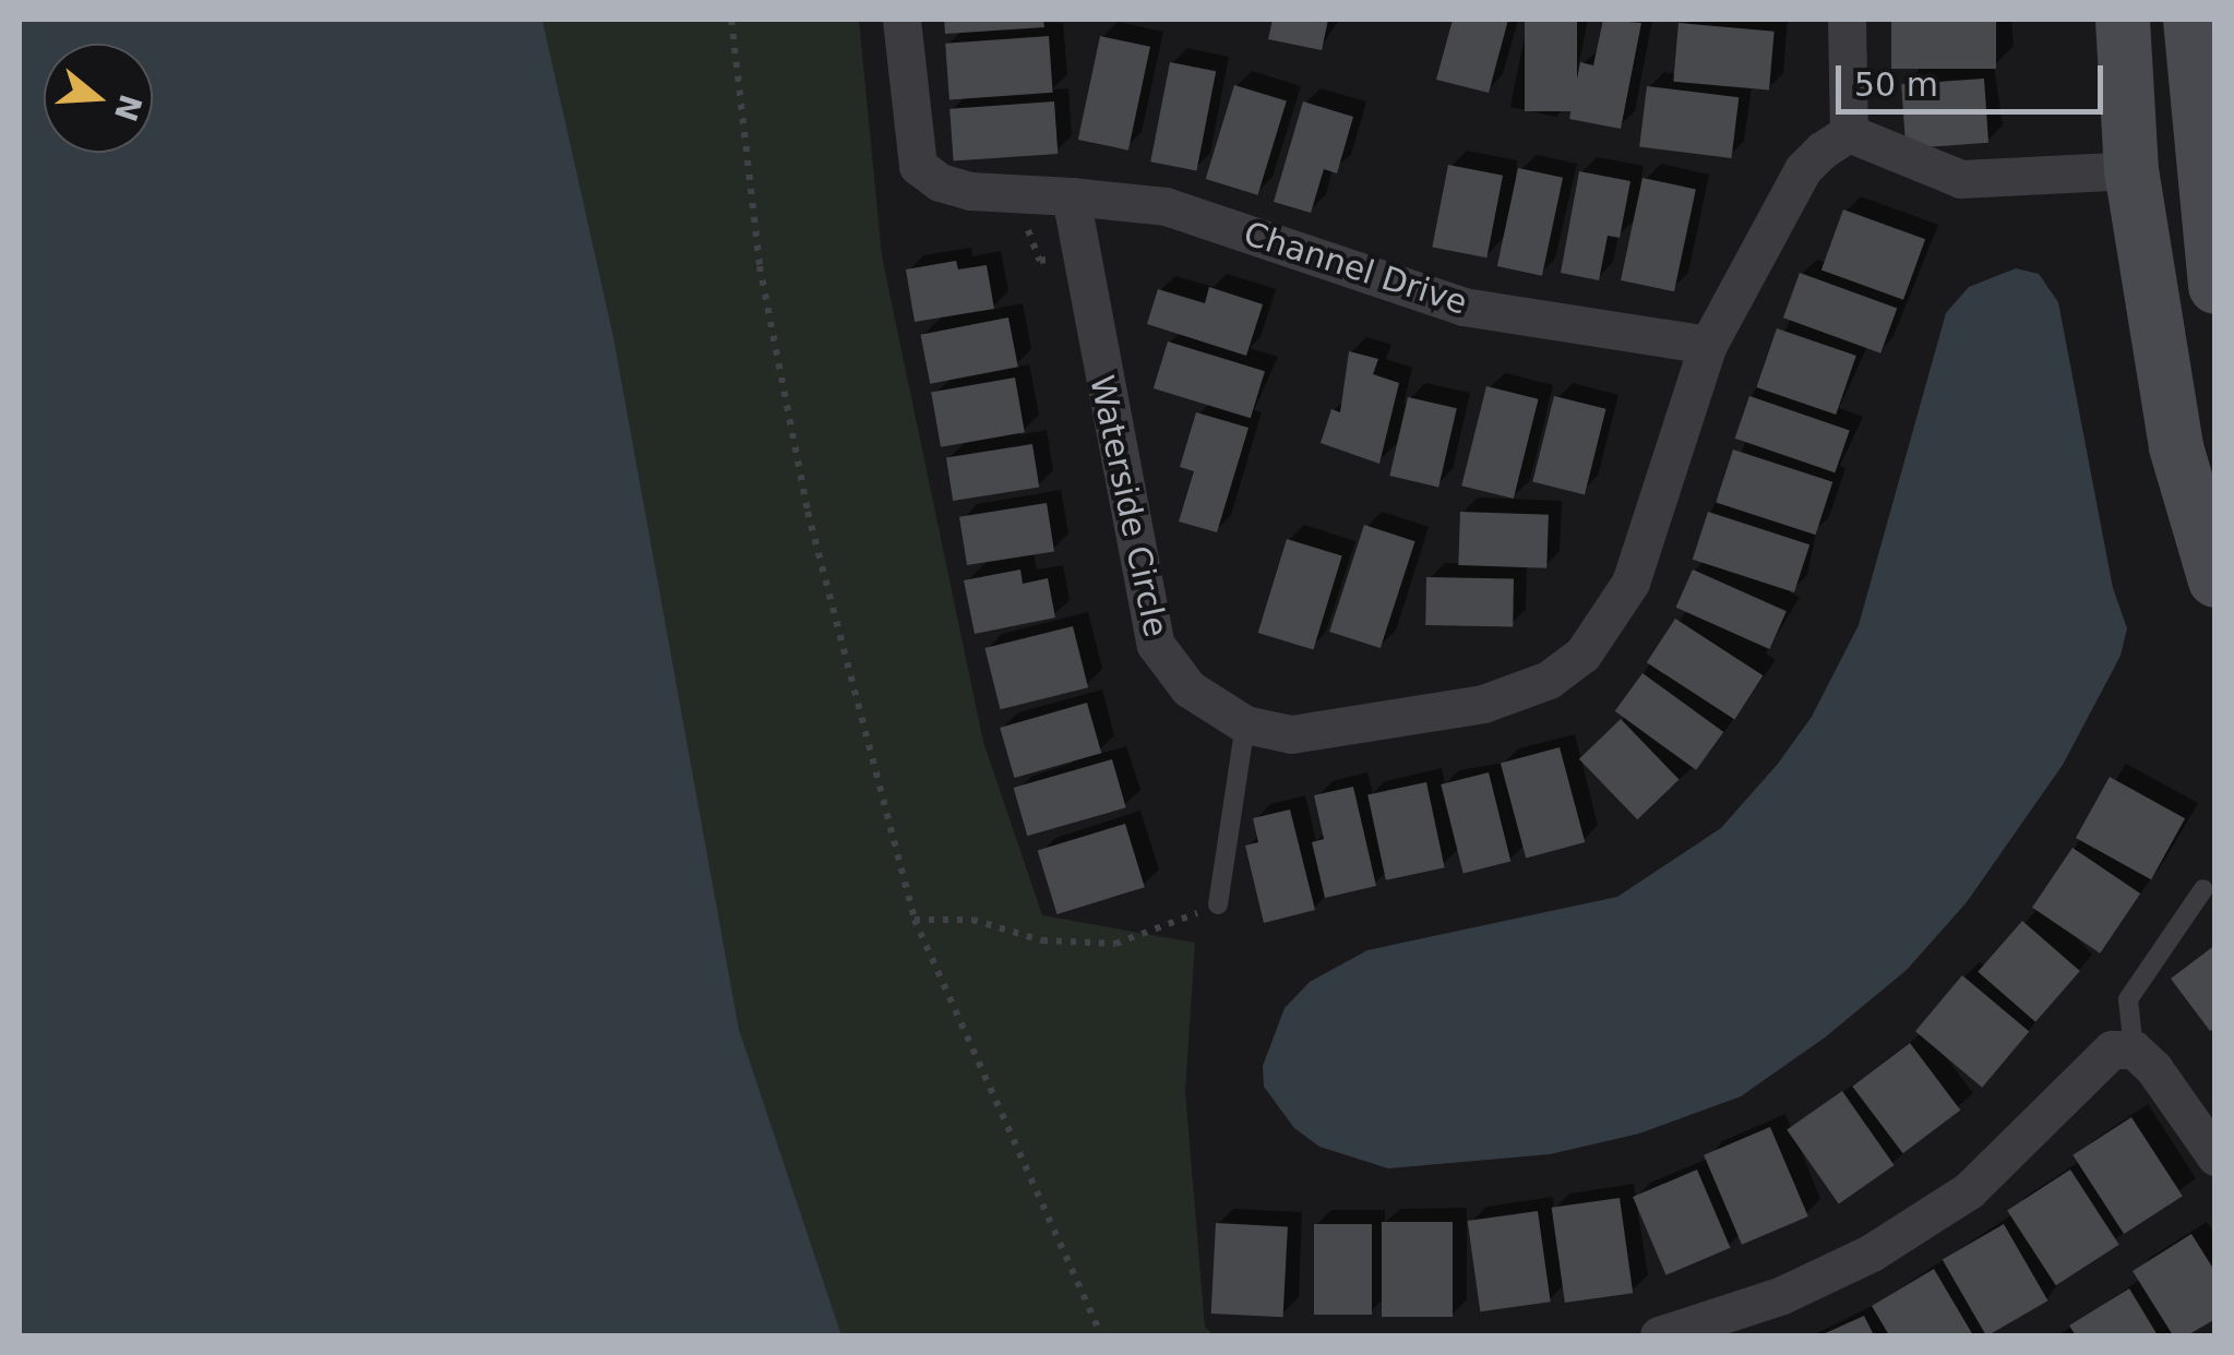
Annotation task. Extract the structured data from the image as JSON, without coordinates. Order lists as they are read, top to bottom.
{
  "streets": {
    "street": ["Channel Drive", "Waterside Circle"]
  },
  "crossings": [
    ["Channel Drive", "Waterside Circle"]
  ],
  "scale_bar": "50 m",
  "north": "right"
}
